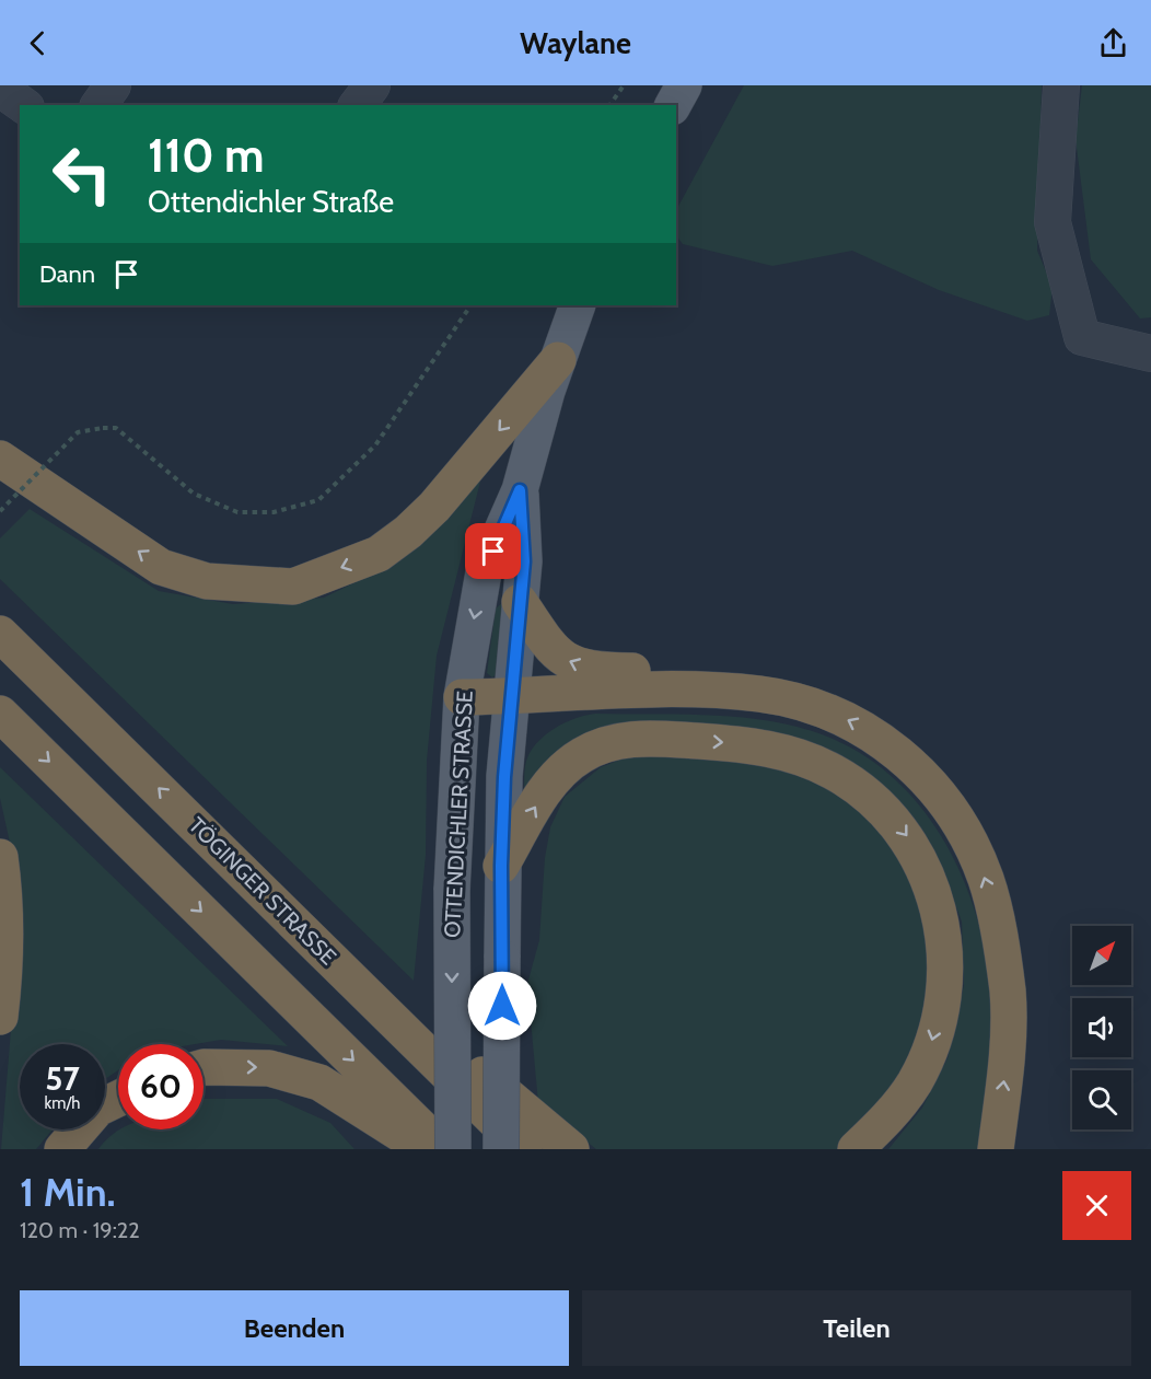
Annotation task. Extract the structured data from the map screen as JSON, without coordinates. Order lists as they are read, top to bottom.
{
  "streets": {
    "highway": ["TÖGINGER STRASSE"],
    "main road": ["OTTENDICHLER STRASSE"]
  },
  "north": "top right",
  "page": {
    "header": "Waylane",
    "turn": ["110 m", "Ottendichler Straße"],
    "then": "Dann",
    "speed": "57 km/h",
    "limit": "60",
    "heading": ["1 Min.", "120 m · 19:22"],
    "buttons": ["Beenden", "Teilen"]
  }
}
